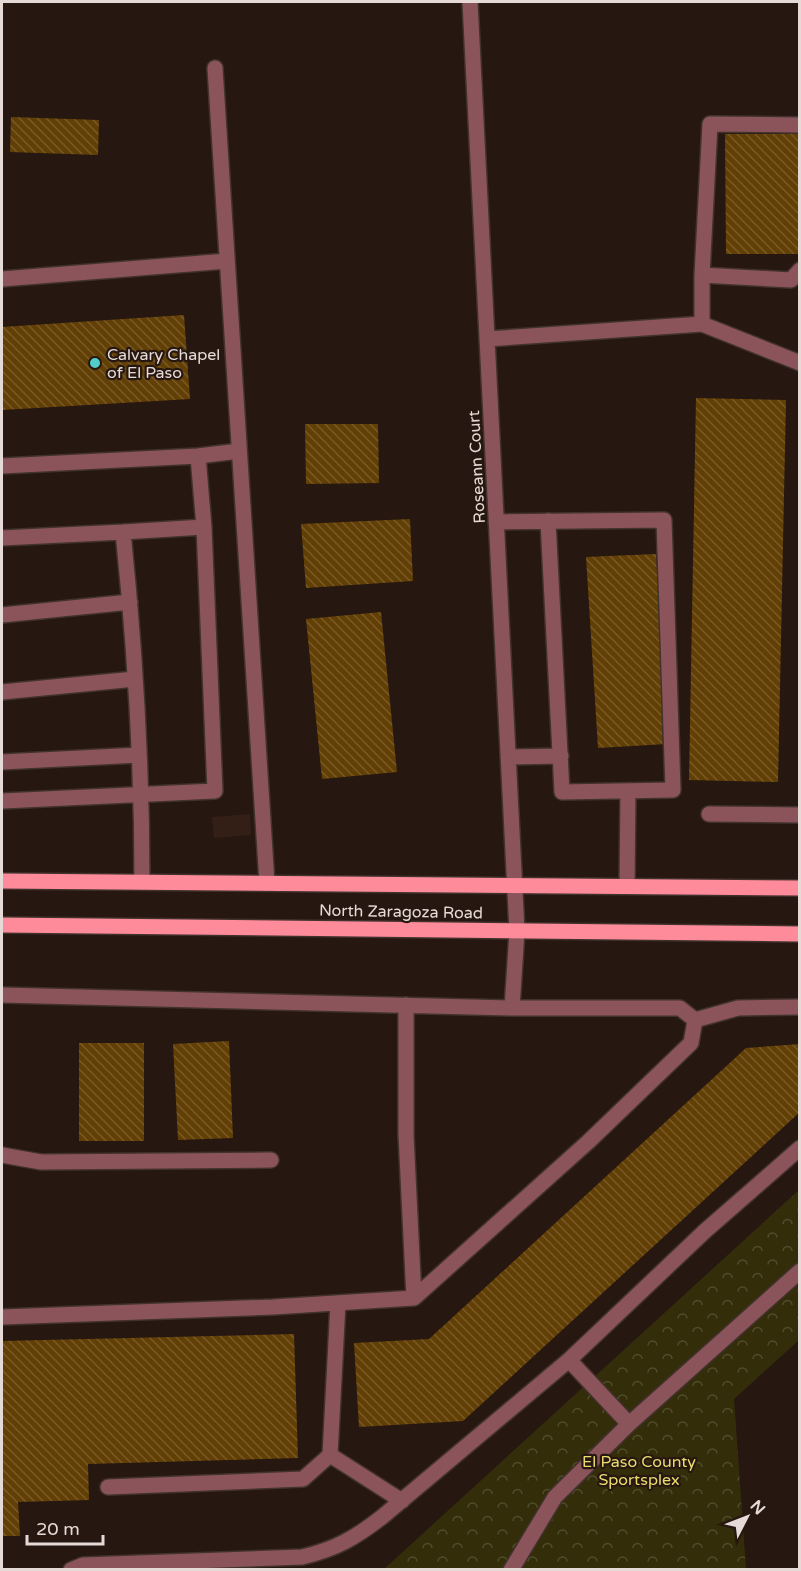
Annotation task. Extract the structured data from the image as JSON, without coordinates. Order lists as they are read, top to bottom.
{
  "streets": {
    "main road": ["North Zaragoza Road"],
    "street": ["Roseann Court"]
  },
  "crossings": [
    ["Roseann Court", "North Zaragoza Road"]
  ],
  "parks": ["El Paso County Sportsplex"],
  "places": ["Calvary Chapel of El Paso"],
  "scale_bar": "20 m",
  "north": "top right"
}
